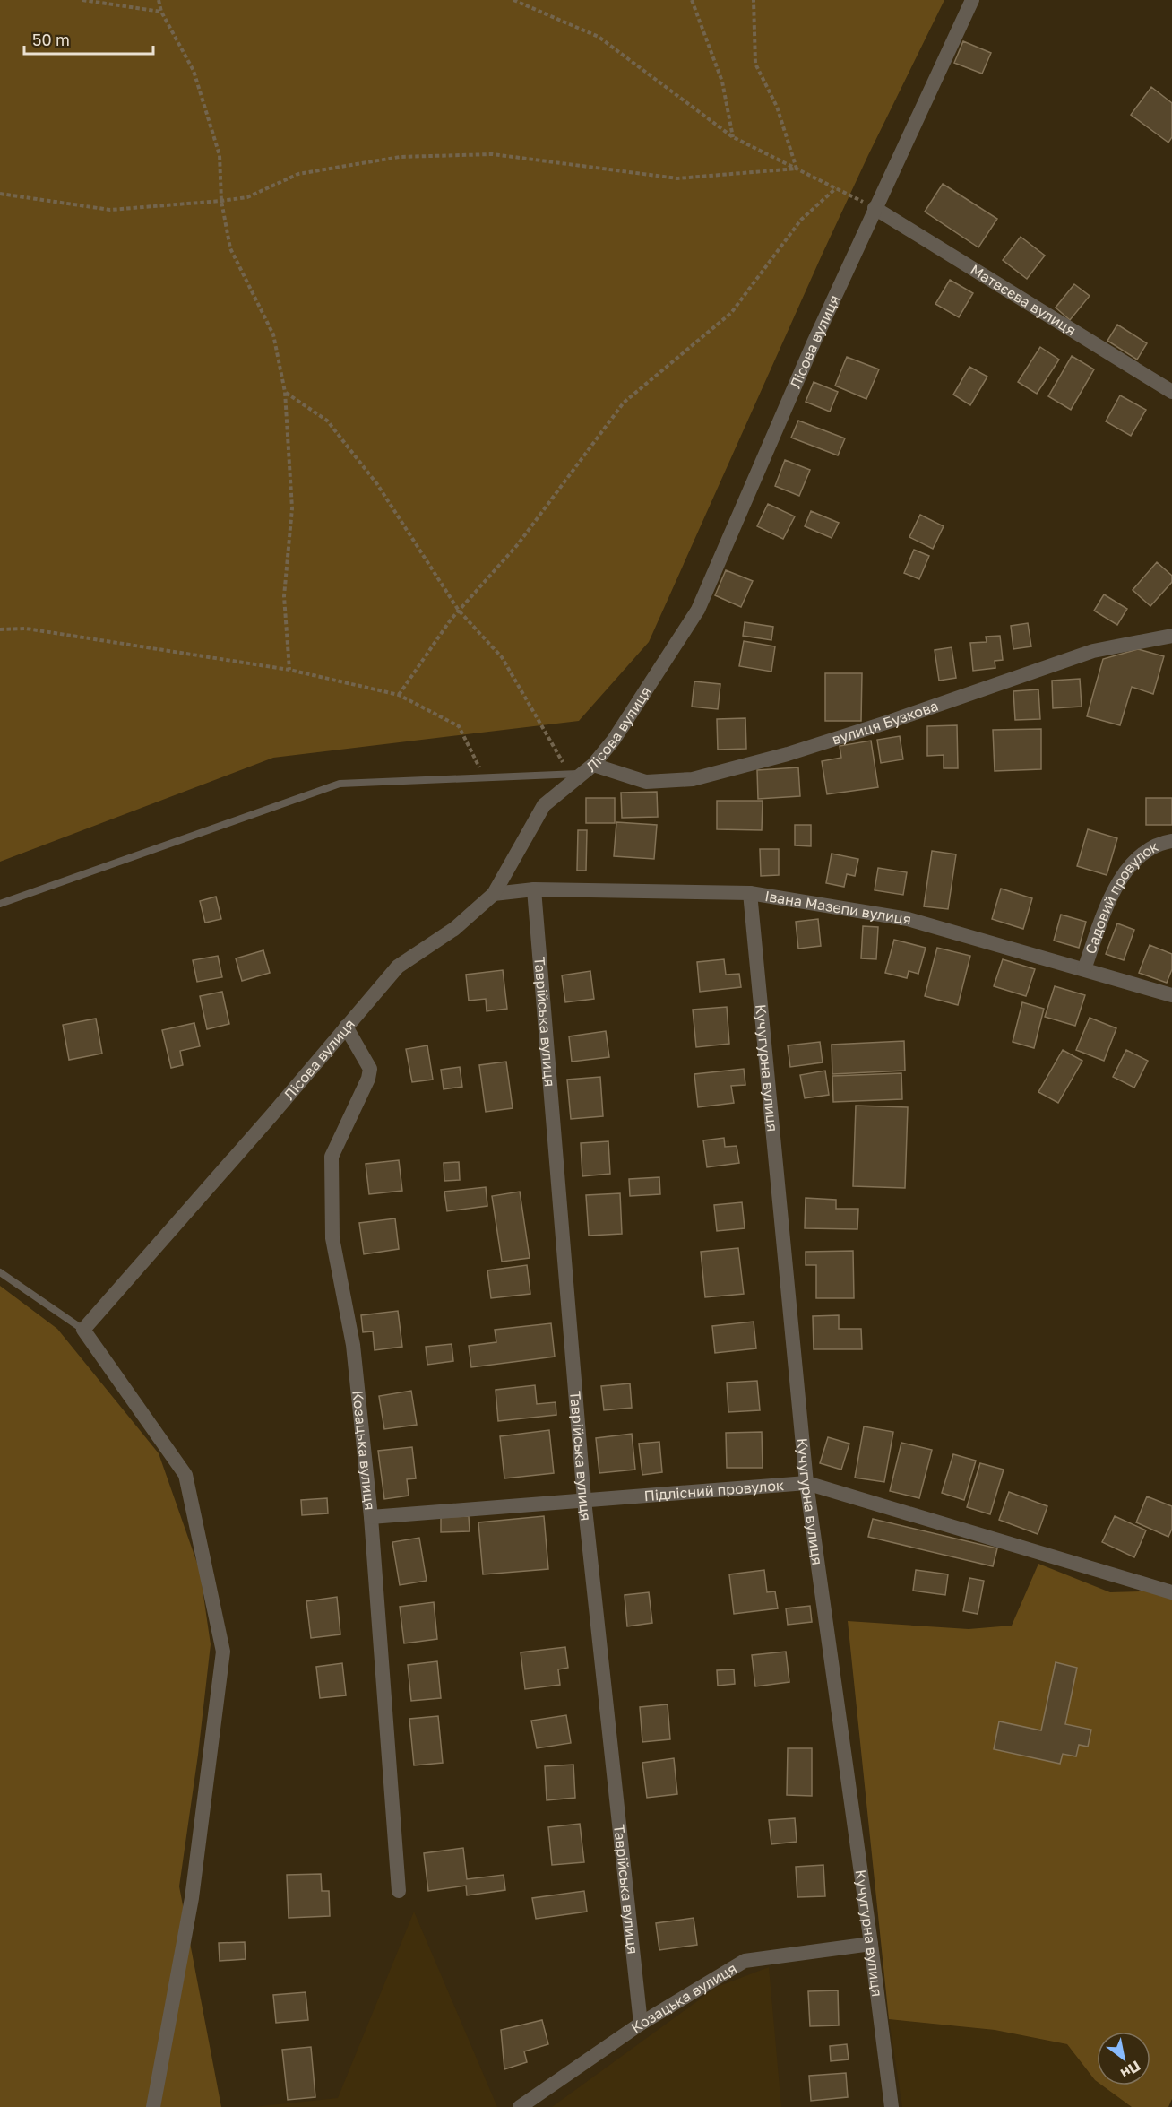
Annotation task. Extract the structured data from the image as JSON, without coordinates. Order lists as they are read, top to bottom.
{
  "streets": {
    "street": [
      "Матвєєва вулиця",
      "Лісова вулиця",
      "вулиця Бузкова",
      "Садовий провулок",
      "Івана Мазепи вулиця",
      "Таврійська вулиця",
      "Кучугурна вулиця",
      "Козацька вулиця",
      "Підлісний провулок"
    ]
  },
  "crossings": [
    ["Матвєєва вулиця", "Лісова вулиця"],
    ["Лісова вулиця", "вулиця Бузкова"],
    ["Лісова вулиця", "Івана Мазепи вулиця"],
    ["Лісова вулиця", "Козацька вулиця"],
    ["Садовий провулок", "Івана Мазепи вулиця"],
    ["Івана Мазепи вулиця", "Таврійська вулиця"],
    ["Івана Мазепи вулиця", "Кучугурна вулиця"],
    ["Таврійська вулиця", "Козацька вулиця"],
    ["Таврійська вулиця", "Підлісний провулок"],
    ["Кучугурна вулиця", "Козацька вулиця"],
    ["Кучугурна вулиця", "Підлісний провулок"],
    ["Козацька вулиця", "Підлісний провулок"]
  ],
  "scale_bar": "50 m",
  "north": "bottom right"
}
